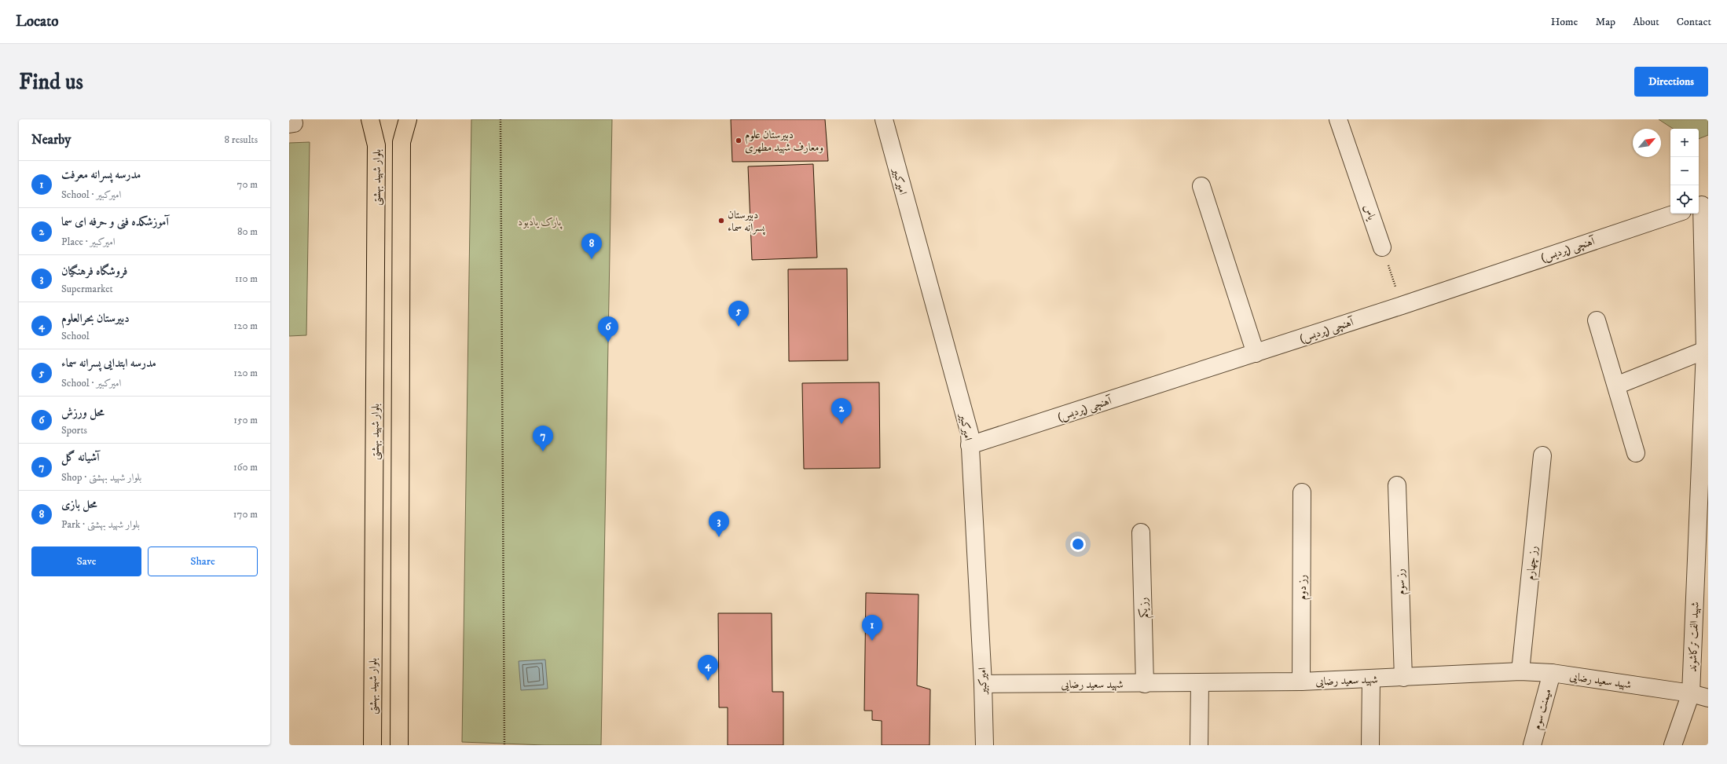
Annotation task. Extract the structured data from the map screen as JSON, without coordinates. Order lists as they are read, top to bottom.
{
  "streets": {
    "main road": ["بلوار شهید بهشتی"],
    "street": [
      "امیرکبیر",
      "یاس",
      "آهنچی (پردیس)",
      "رز چهارم",
      "رز سوم",
      "رز دوم",
      "رز یکم",
      "شهید الفت ترکاشوند",
      "شهید سعید رضایی",
      "میمنت سوم"
    ]
  },
  "crossings": [
    ["امیرکبیر", "آهنچی (پردیس)"],
    ["امیرکبیر", "شهید سعید رضایی"],
    ["رز چهارم", "شهید سعید رضایی"],
    ["رز سوم", "شهید سعید رضایی"],
    ["رز دوم", "شهید سعید رضایی"],
    ["رز یکم", "شهید سعید رضایی"],
    ["شهید الفت ترکاشوند", "شهید سعید رضایی"],
    ["شهید سعید رضایی", "میمنت سوم"]
  ],
  "parks": ["پارک یادبود"],
  "places": ["دبیرستان علوم ومعارف شهید مطهری", "دبیرستان پسرانه سماء"],
  "north": "top right",
  "page": {
    "header": "Locato",
    "nav": [
      "Home",
      "Map",
      "About",
      "Contact"
    ],
    "buttons": [
      "Directions",
      ["Save", "Share"]
    ],
    "title": "Find us",
    "heading": ["Nearby", "8 results"],
    "map_buttons": ["+", "−"],
    "list": [
      {
        "mark": "1",
        "name": "مدرسه پسرانه معرفت",
        "note": "School · امیرکبیر",
        "value": "70 m"
      },
      {
        "mark": "2",
        "name": "آموزشکده فنی و حرفه ای سما",
        "note": "Place · امیرکبیر",
        "value": "80 m"
      },
      {
        "mark": "3",
        "name": "فروشگاه فرهنگیان",
        "note": "Supermarket",
        "value": "110 m"
      },
      {
        "mark": "4",
        "name": "دبیرستان بحرالعلوم",
        "note": "School",
        "value": "120 m"
      },
      {
        "mark": "5",
        "name": "مدرسه ابتدایی پسرانه سماء",
        "note": "School · امیرکبیر",
        "value": "120 m"
      },
      {
        "mark": "6",
        "name": "محل ورزش",
        "note": "Sports",
        "value": "150 m"
      },
      {
        "mark": "7",
        "name": "آشیانه گل",
        "note": "Shop · بلوار شهید بهشتی",
        "value": "160 m"
      },
      {
        "mark": "8",
        "name": "محل بازی",
        "note": "Park · بلوار شهید بهشتی",
        "value": "170 m"
      }
    ],
    "pins": [
      "8",
      "5",
      "6",
      "2",
      "7",
      "3",
      "1",
      "4"
    ]
  }
}
